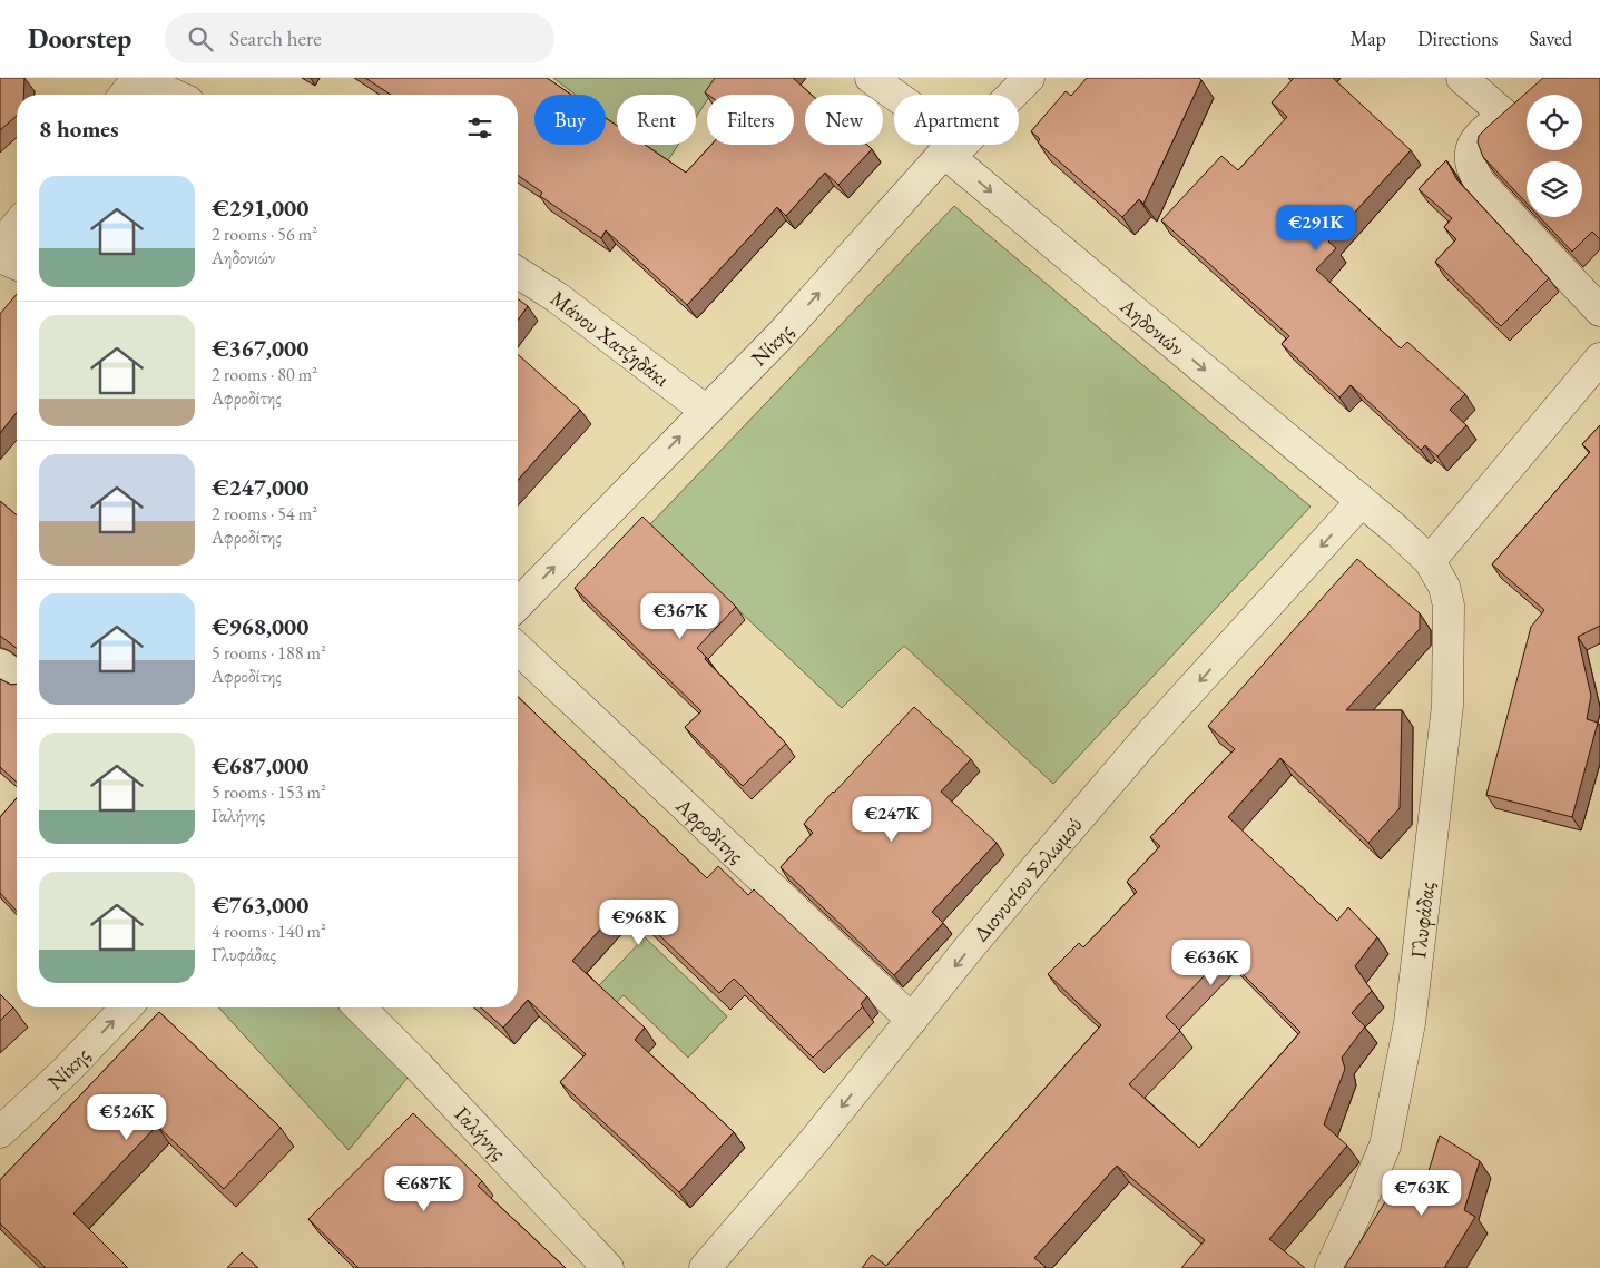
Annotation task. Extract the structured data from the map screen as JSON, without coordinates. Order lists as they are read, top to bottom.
{
  "streets": {
    "street": [
      "Αηδονιών",
      "Μάνου Χατζηδάκι",
      "Νίκης",
      "Αφροδίτης",
      "Διονυσίου Σολωμού",
      "Γλυφάδας",
      "Γαλήνης"
    ]
  },
  "crossings": [
    ["Αηδονιών", "Νίκης"],
    ["Αηδονιών", "Διονυσίου Σολωμού"],
    ["Αηδονιών", "Γλυφάδας"],
    ["Μάνου Χατζηδάκι", "Νίκης"],
    ["Αφροδίτης", "Διονυσίου Σολωμού"]
  ],
  "one_way": ["Αηδονιών", "Νίκης", "Διονυσίου Σολωμού"],
  "page": {
    "header": "Doorstep",
    "search": "Search here",
    "nav": ["Map", "Directions", "Saved"],
    "chip": [
      "Buy",
      "Rent",
      "Filters",
      "New",
      "Apartment"
    ],
    "heading": "8 homes",
    "list": [
      {
        "name": "€291,000",
        "note": "2 rooms · 56 m² · Αηδονιών"
      },
      {
        "name": "€367,000",
        "note": "2 rooms · 80 m² · Αφροδίτης"
      },
      {
        "name": "€247,000",
        "note": "2 rooms · 54 m² · Αφροδίτης"
      },
      {
        "name": "€968,000",
        "note": "5 rooms · 188 m² · Αφροδίτης"
      },
      {
        "name": "€687,000",
        "note": "5 rooms · 153 m² · Γαλήνης"
      },
      {
        "name": "€763,000",
        "note": "4 rooms · 140 m² · Γλυφάδας"
      }
    ],
    "price": [
      "€291K",
      "€367K",
      "€247K",
      "€968K",
      "€636K",
      "€526K",
      "€687K",
      "€763K"
    ]
  }
}
